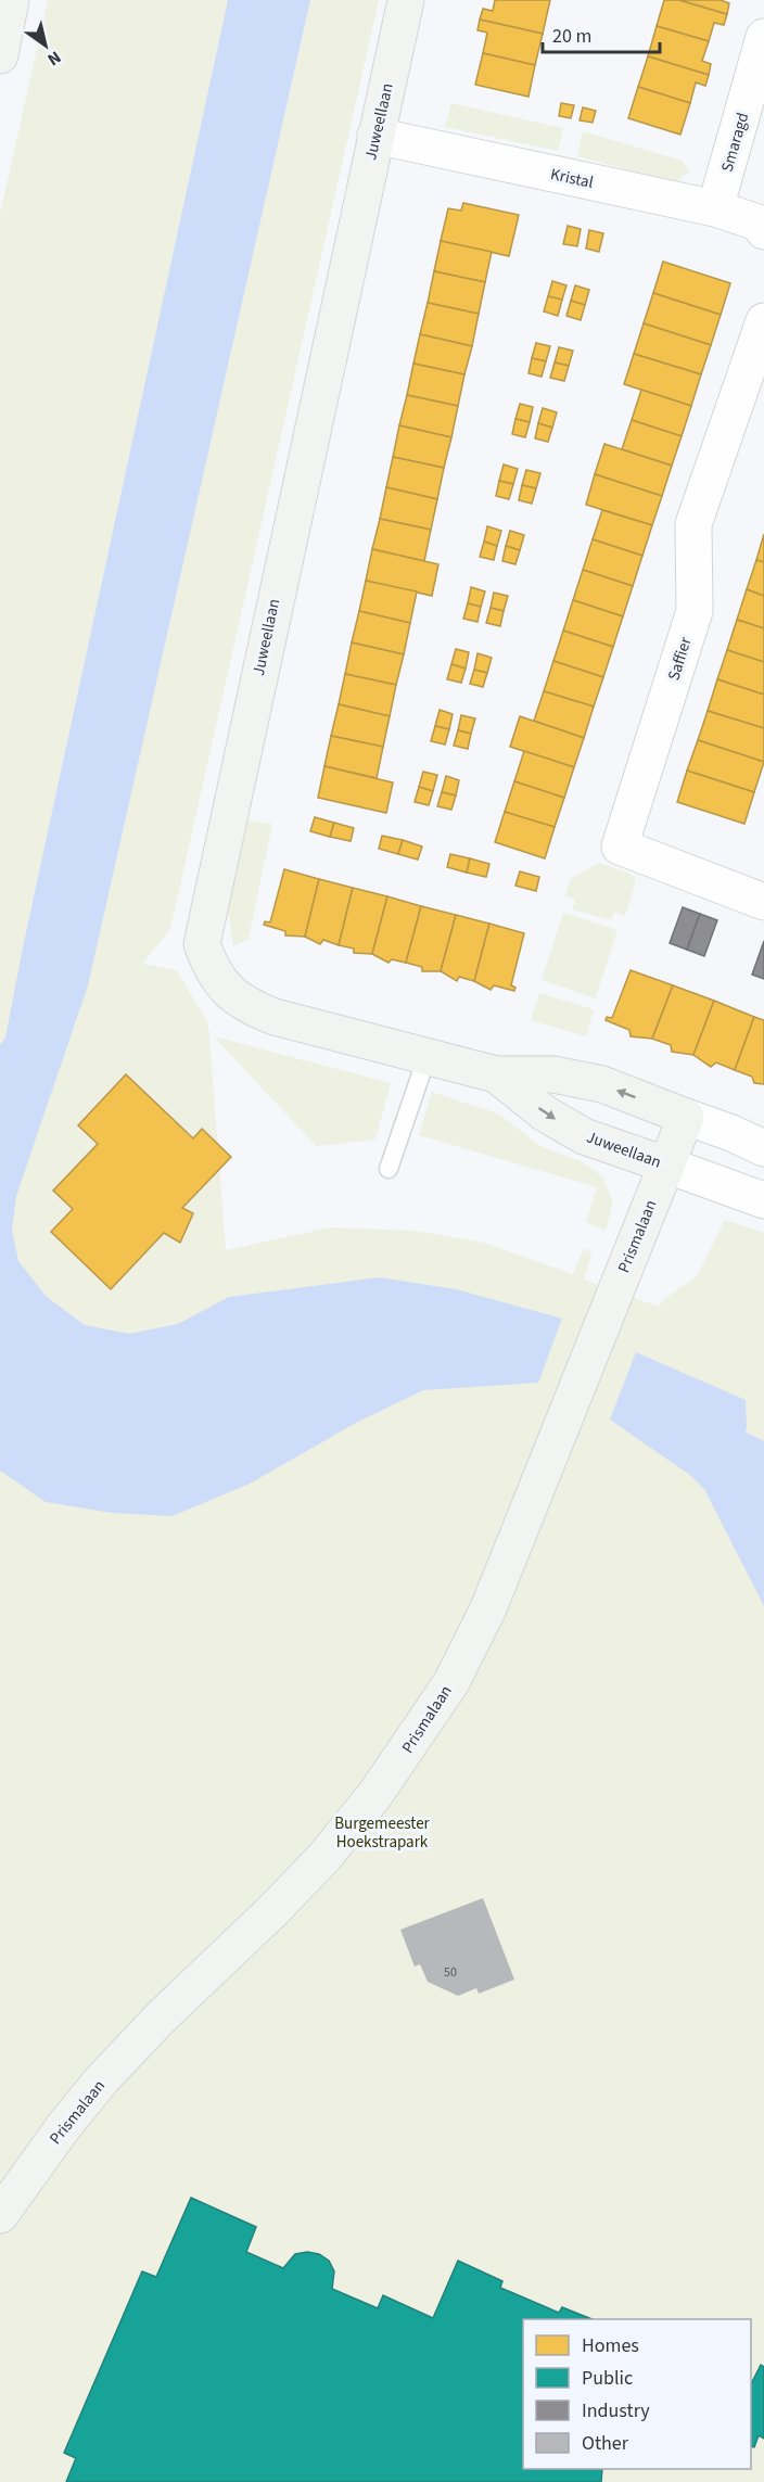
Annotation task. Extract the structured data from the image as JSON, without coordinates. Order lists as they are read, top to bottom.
{
  "streets": {
    "street": [
      "Juweellaan",
      "Smaragd",
      "Kristal",
      "Saffier",
      "Prismalaan"
    ]
  },
  "crossings": [
    ["Juweellaan", "Kristal"],
    ["Juweellaan", "Prismalaan"],
    ["Smaragd", "Kristal"]
  ],
  "parks": ["Burgemeester Hoekstrapark"],
  "house_numbers": ["50"],
  "legend": [
    "Homes",
    "Public",
    "Industry",
    "Other"
  ],
  "scale_bar": "20 m",
  "north": "bottom right"
}
